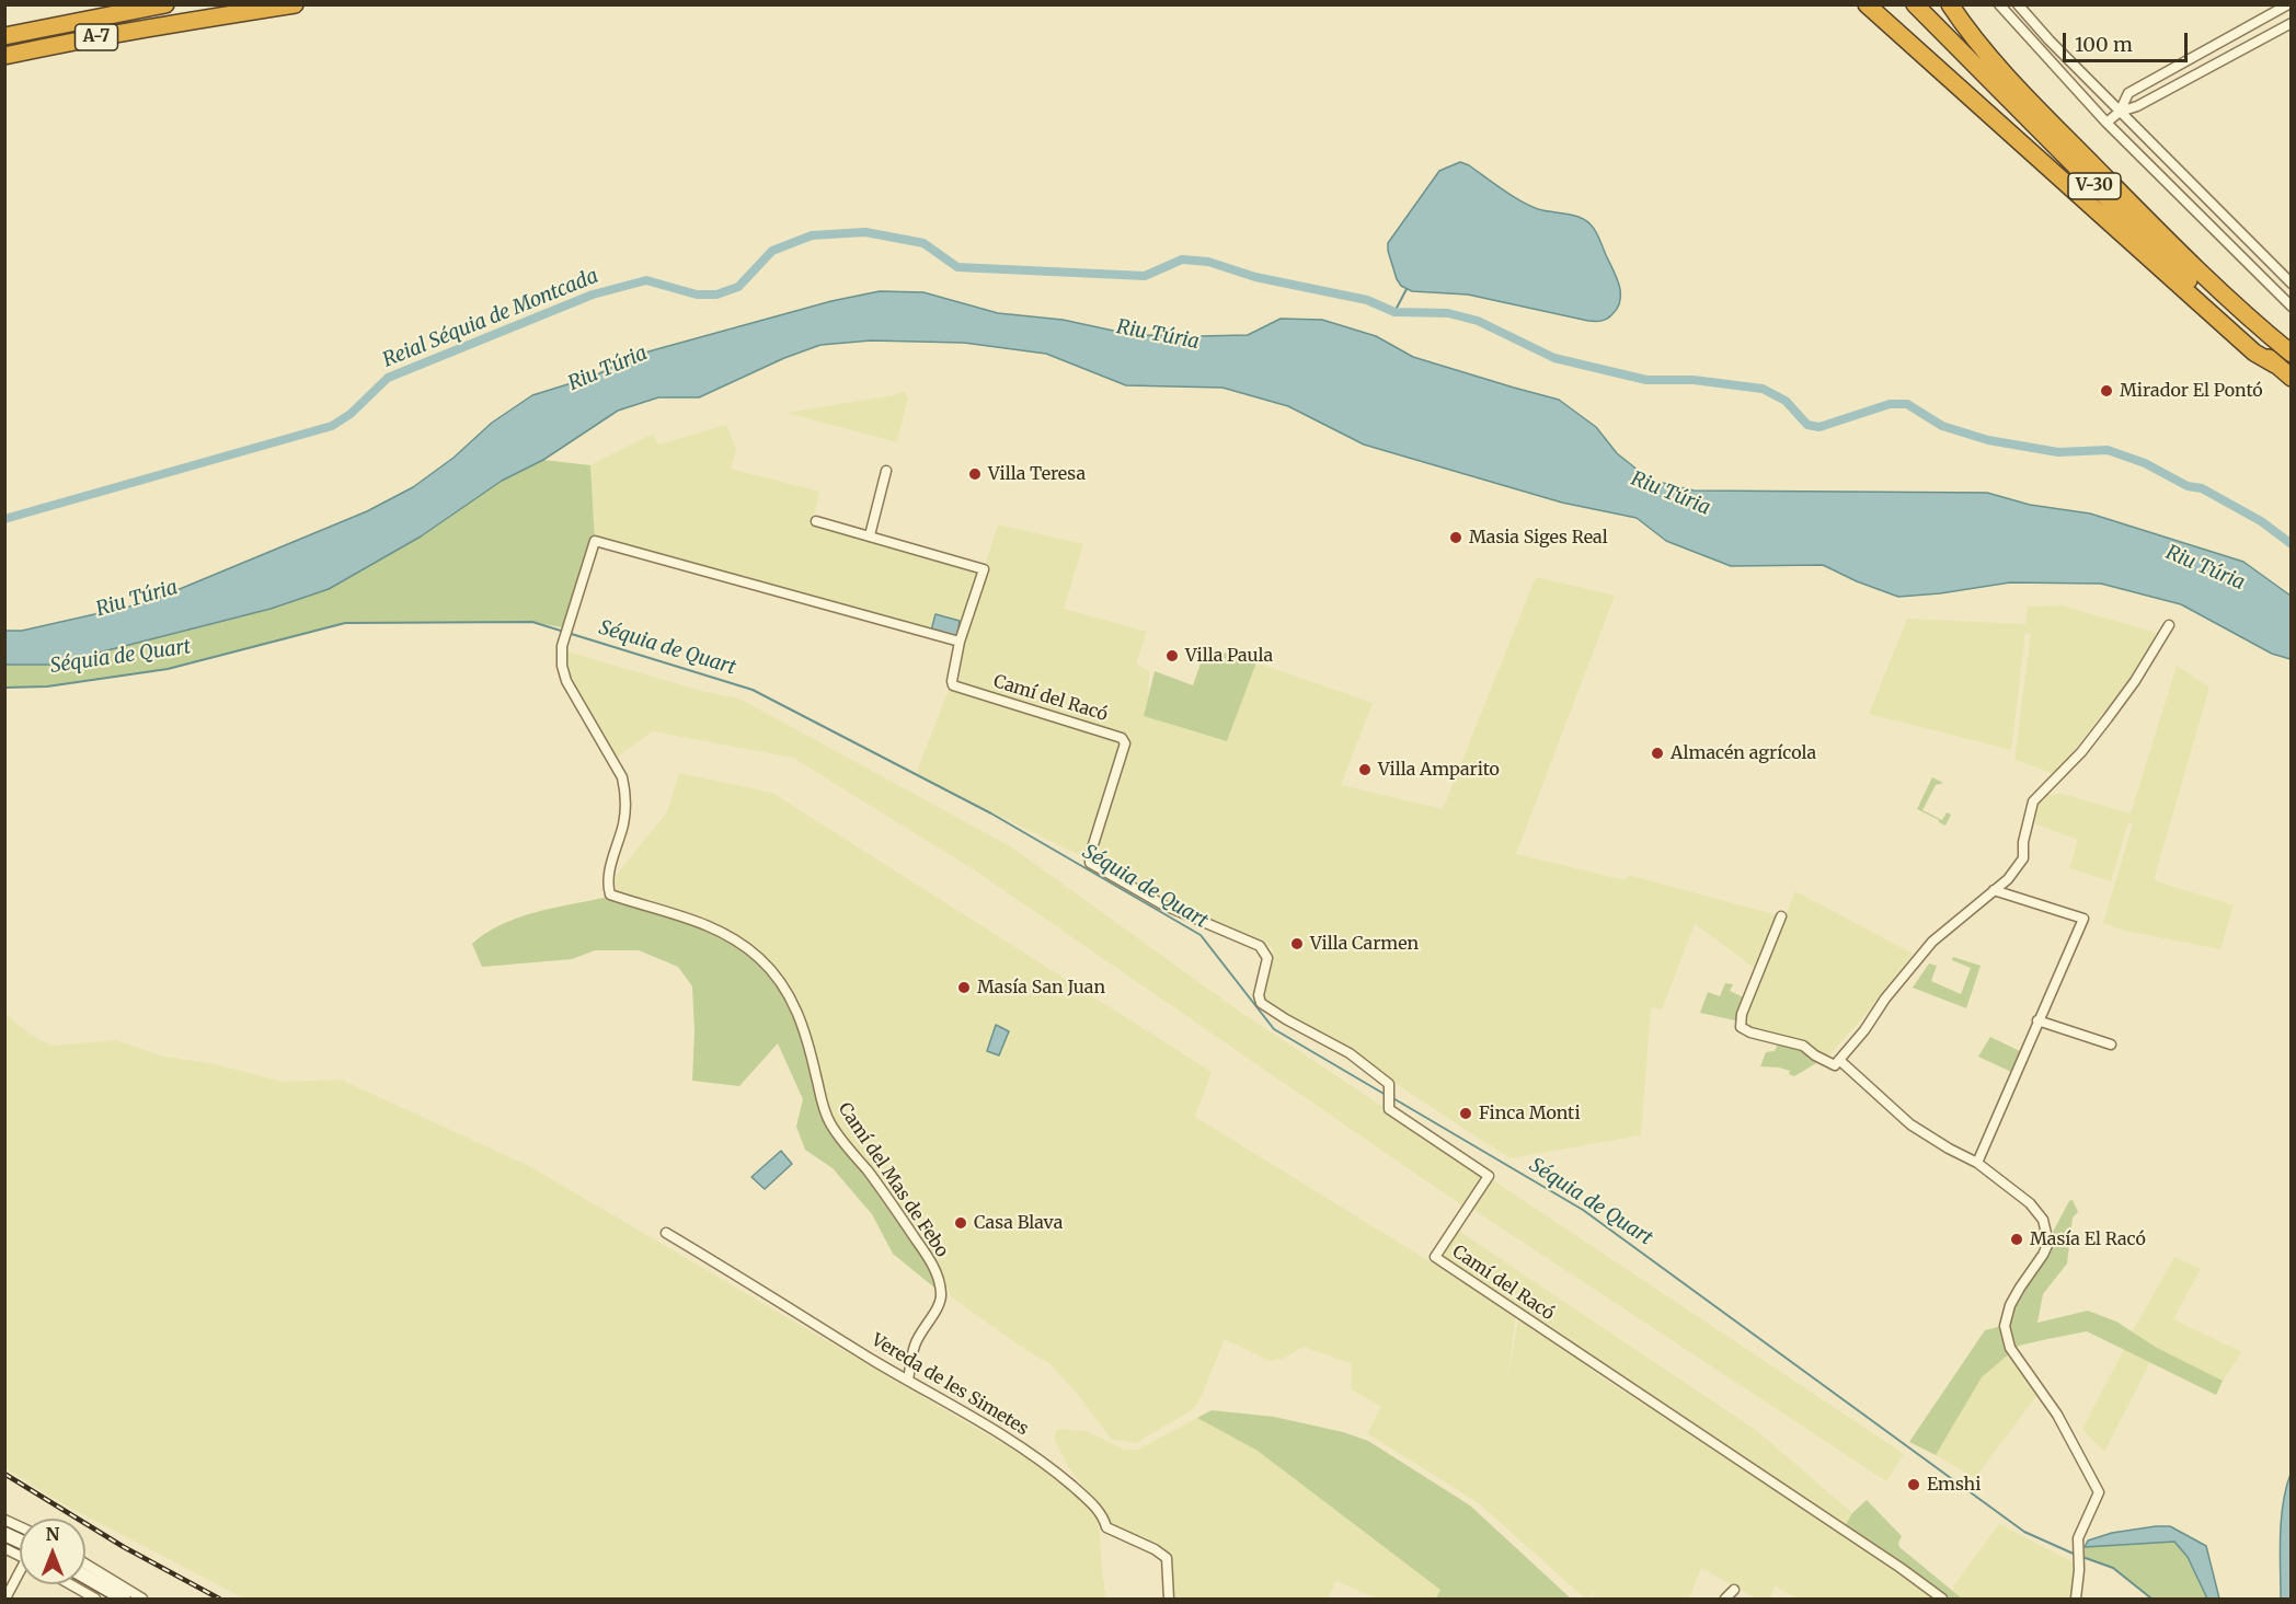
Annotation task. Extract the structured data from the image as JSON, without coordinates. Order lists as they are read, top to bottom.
{
  "streets": {
    "highway": ["A-7", "V-30"],
    "street": ["Camí del Racó", "Camí del Mas de Febo", "Vereda de les Simetes"]
  },
  "crossings": [
    ["Camí del Racó", "Camí del Mas de Febo"],
    ["Camí del Mas de Febo", "Vereda de les Simetes"]
  ],
  "water": ["Reial Séquia de Montcada", "Riu Túria", "Séquia de Quart"],
  "places": [
    "Mirador El Pontó",
    "Villa Teresa",
    "Masia Siges Real",
    "Villa Paula",
    "Almacén agrícola",
    "Villa Amparito",
    "Villa Carmen",
    "Masía San Juan",
    "Finca Monti",
    "Casa Blava",
    "Masía El Racó",
    "Emshi"
  ],
  "scale_bar": "100 m",
  "north": "top"
}
